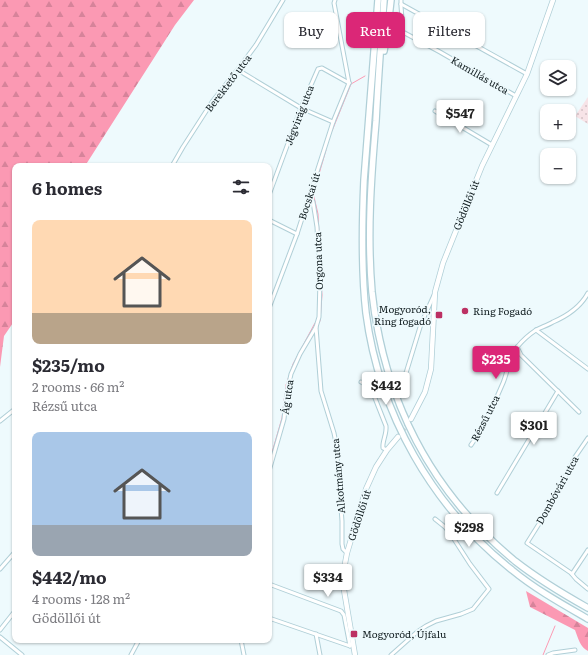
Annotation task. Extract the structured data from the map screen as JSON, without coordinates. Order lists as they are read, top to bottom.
{
  "streets": {
    "main road": ["Gödöllői út"],
    "street": [
      "Kamillás utca",
      "Berektető utca",
      "Jégvirág utca",
      "Bocskai út",
      "Orgona utca",
      "Ág utca",
      "Rézsű utca",
      "Alkotmány utca",
      "Dombóvári utca"
    ]
  },
  "crossings": [
    ["Kamillás utca", "Gödöllői út"],
    ["Jégvirág utca", "Bocskai út"],
    ["Bocskai út", "Orgona utca"],
    ["Gödöllői út", "Alkotmány utca"],
    ["Orgona utca", "Ág utca"],
    ["Orgona utca", "Alkotmány utca"],
    ["Ág utca", "Alkotmány utca"]
  ],
  "places": {
    "other": ["Ring Fogadó"],
    "transit": ["Mogyoród, Ring fogadó", "Mogyoród, Újfalu"]
  },
  "page": {
    "chip": ["Buy", "Rent", "Filters"],
    "map_buttons": ["+", "−"],
    "price": [
      "$547",
      "$235",
      "$442",
      "$301",
      "$298",
      "$334"
    ],
    "heading": "6 homes",
    "list": [
      {
        "name": "$235/mo",
        "note": "2 rooms · 66 m² · Rézsű utca"
      },
      {
        "name": "$442/mo",
        "note": "4 rooms · 128 m² · Gödöllői út"
      }
    ]
  }
}
